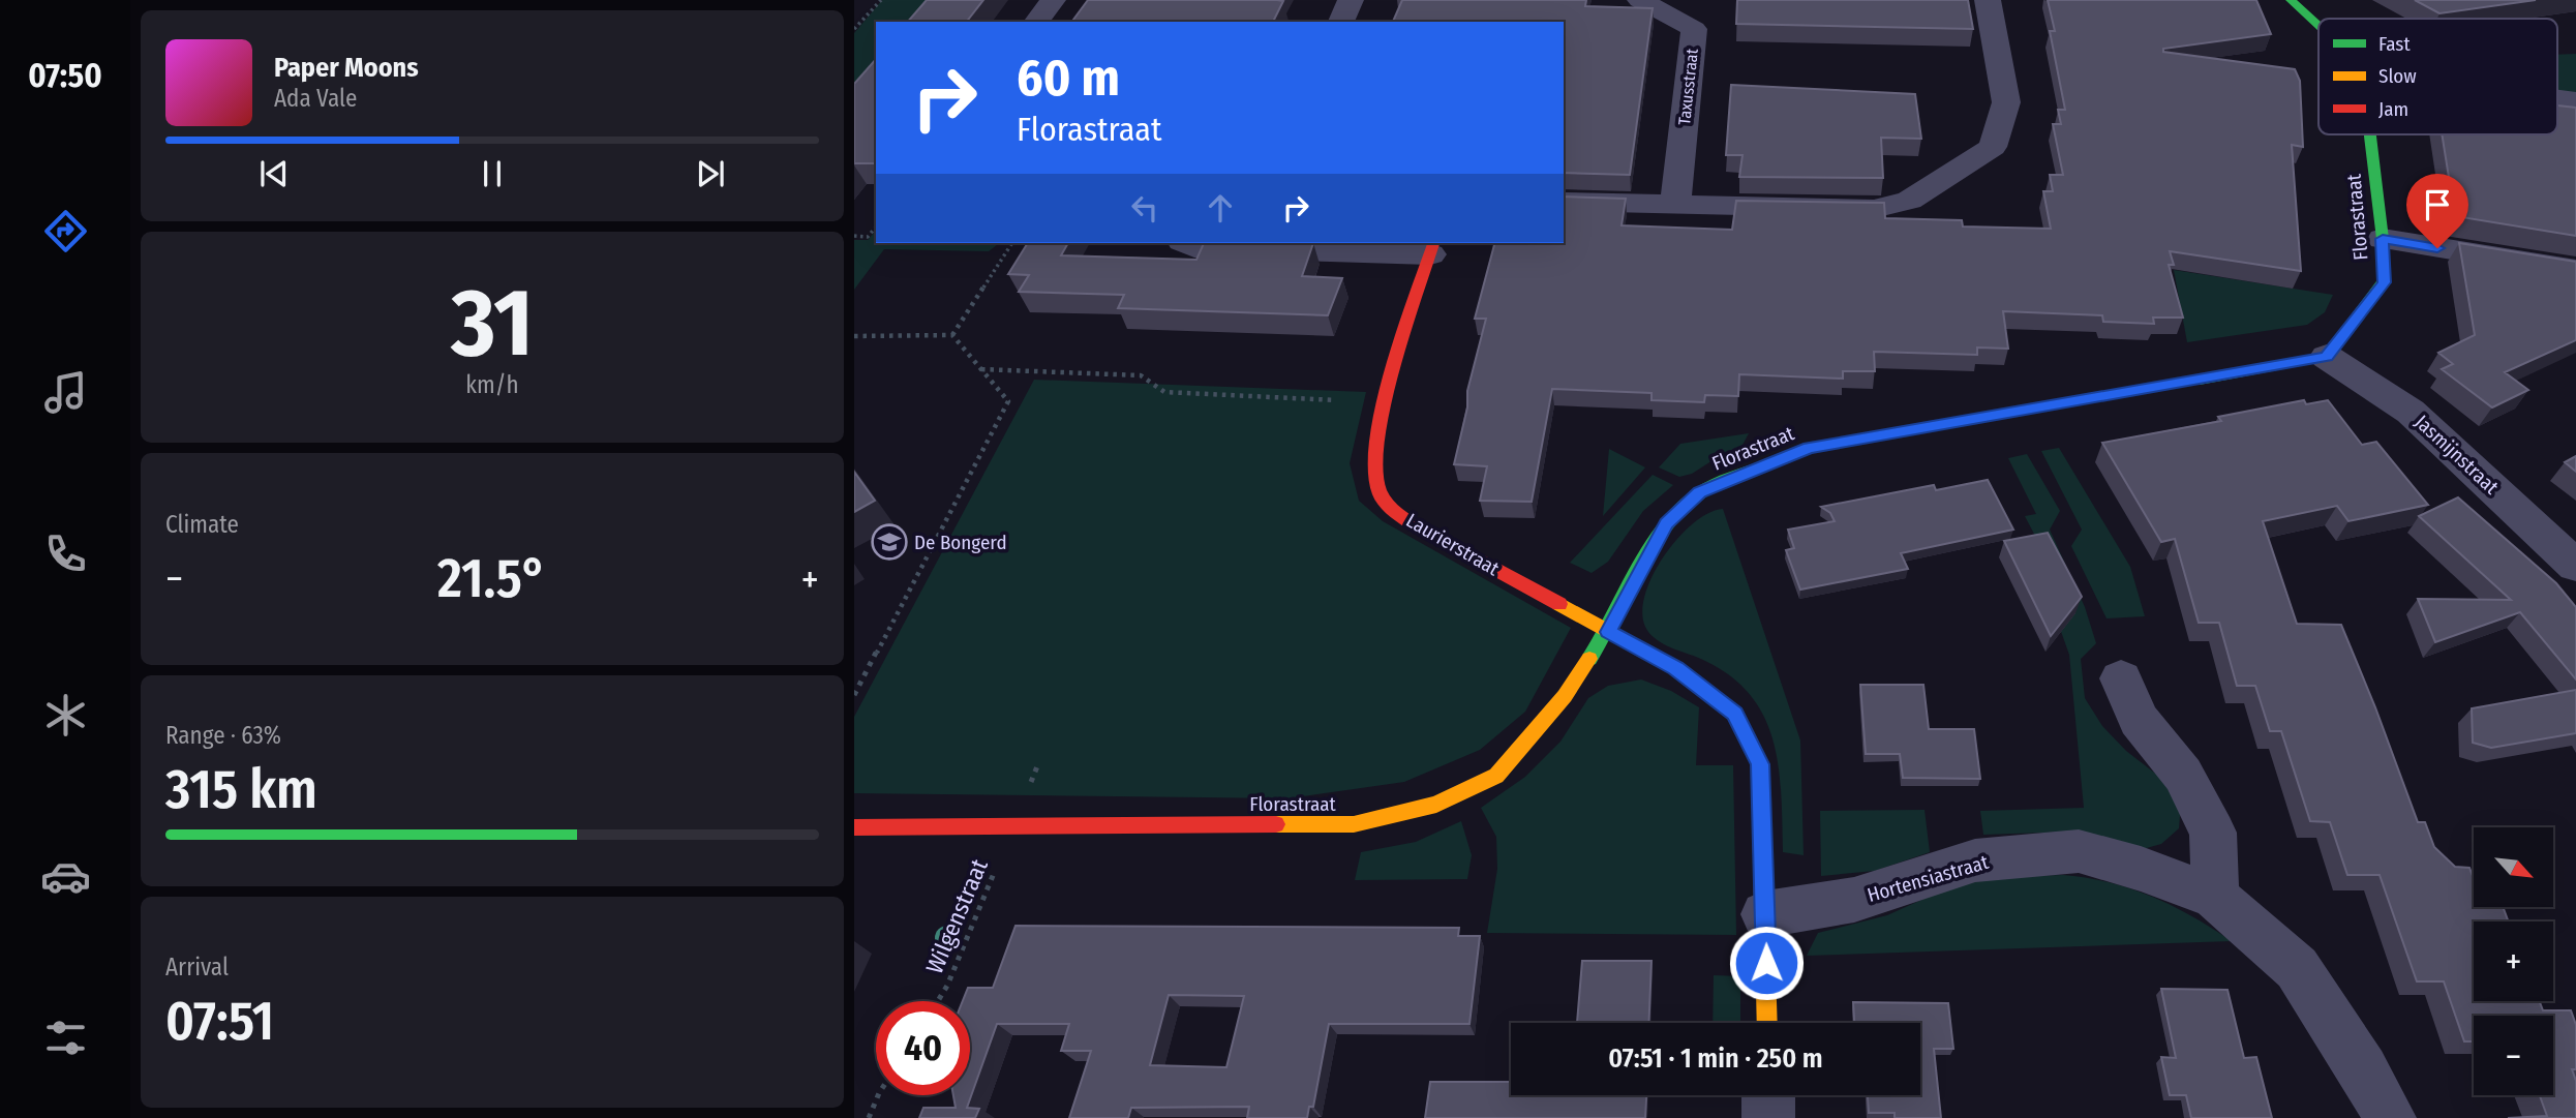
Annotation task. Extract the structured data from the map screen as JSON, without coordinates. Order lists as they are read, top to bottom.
{
  "streets": {
    "street": [
      "Taxusstraat",
      "Florastraat",
      "Jasmijnstraat",
      "Laurierstraat",
      "Hortensiastraat"
    ],
    "path": ["Wilgenstraat"]
  },
  "crossings": [
    ["Florastraat", "Jasmijnstraat"],
    ["Florastraat", "Laurierstraat"],
    ["Florastraat", "Wilgenstraat"]
  ],
  "places": {
    "school or university": ["De Bongerd"]
  },
  "legend": ["Fast", "Slow", "Jam"],
  "north": "bottom right",
  "page": {
    "tabs": "07:50",
    "turn": ["60 m", "Florastraat"],
    "song": ["Paper Moons", "Ada Vale"],
    "tile": [
      ["31", "km/h"],
      "Climate",
      ["Range · 63%", "315 km"],
      ["Arrival", "07:51"]
    ],
    "heat": ["−", "21.5°", "+"],
    "map_buttons": ["+", "−"],
    "limit": "40",
    "trip": "07:51 · 1 min · 250 m"
  }
}
